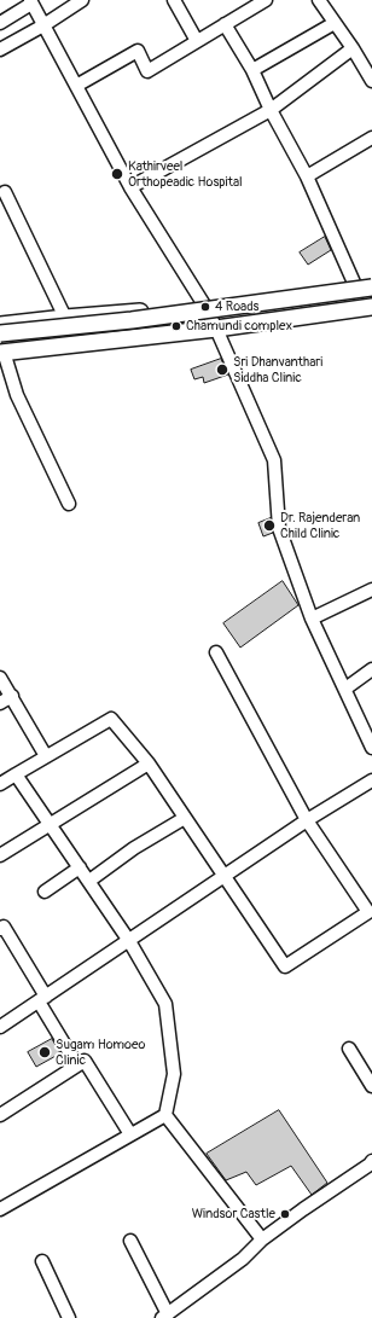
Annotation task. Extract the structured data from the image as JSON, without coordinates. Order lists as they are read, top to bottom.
{
  "places": [
    "Kathirveel Orthopeadic Hospital",
    "4 Roads",
    "Chamundi complex",
    "Sri Dhanvanthari Siddha Clinic",
    "Dr. Rajenderan Child Clinic",
    "Sugam Homoeo Clinic",
    "Windsor Castle"
  ]
}
